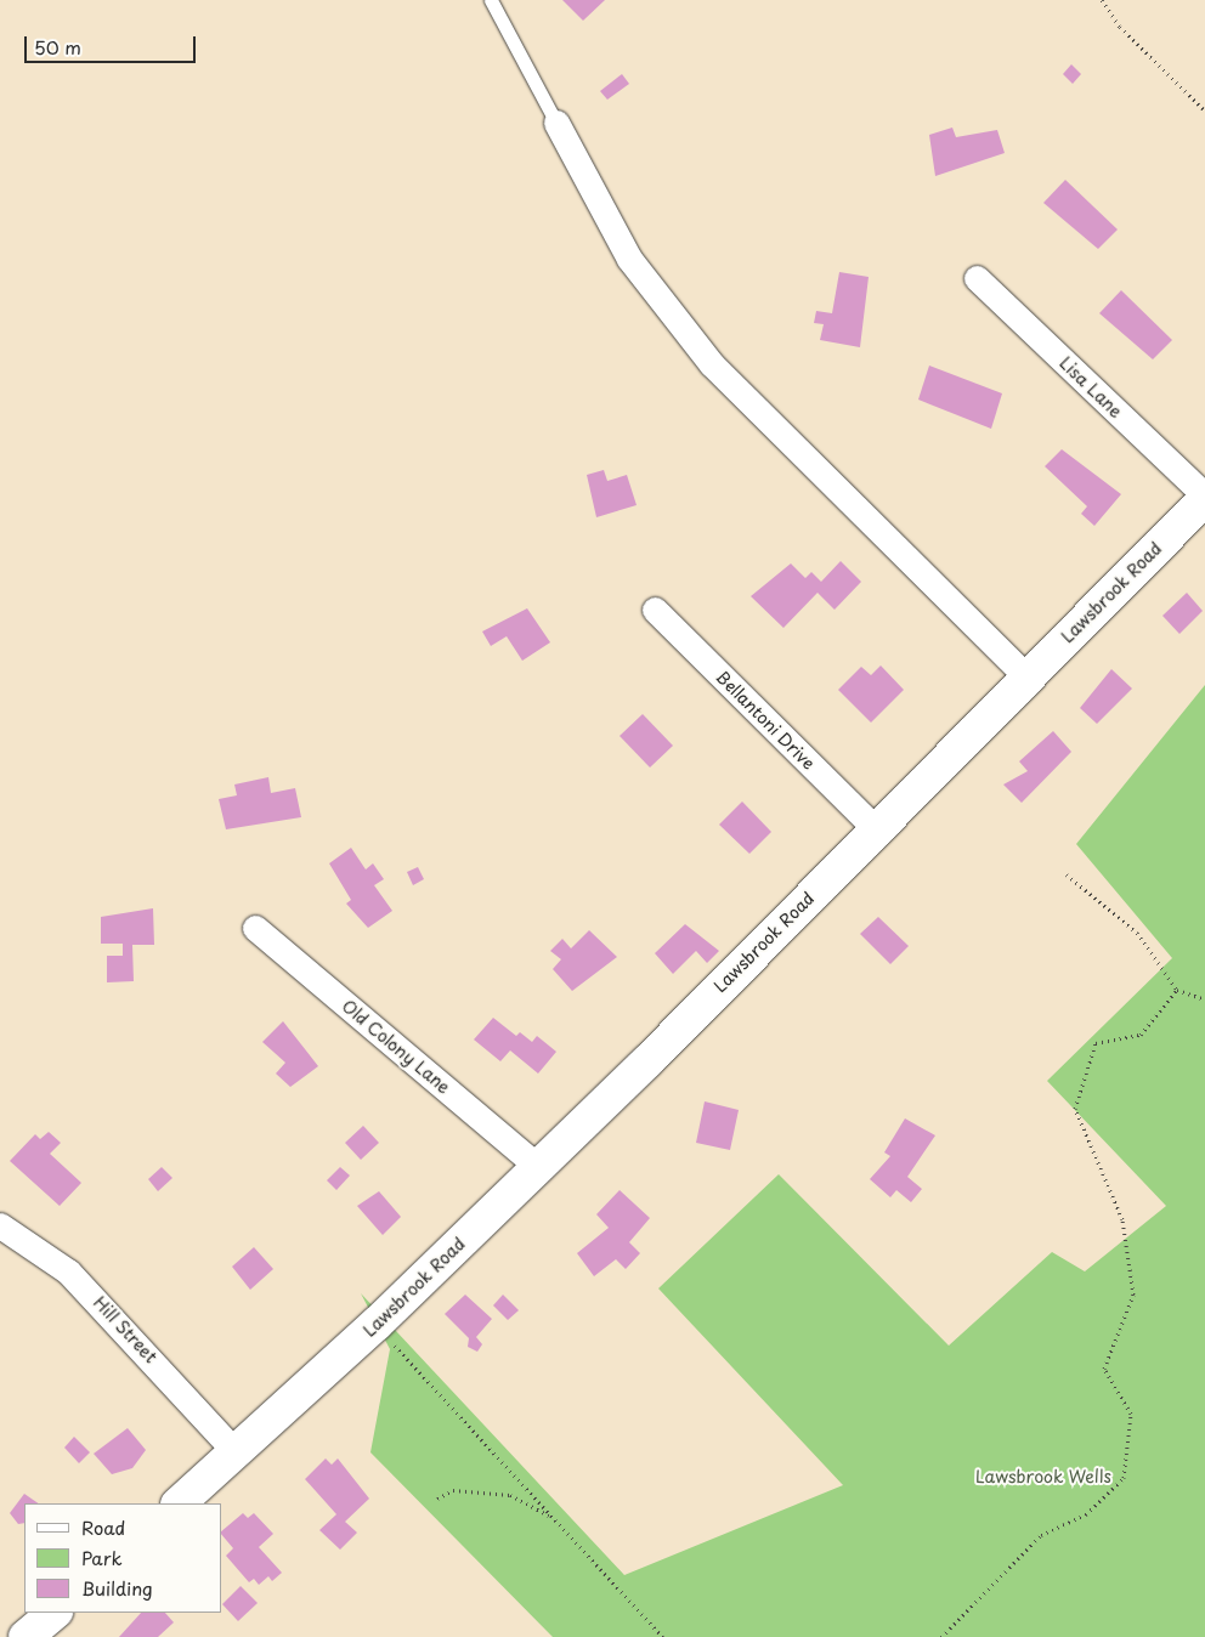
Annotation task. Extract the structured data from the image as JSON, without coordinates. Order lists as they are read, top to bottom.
{
  "streets": {
    "street": [
      "Lisa Lane",
      "Lawsbrook Road",
      "Bellantoni Drive",
      "Old Colony Lane",
      "Hill Street"
    ]
  },
  "crossings": [
    ["Lisa Lane", "Lawsbrook Road"],
    ["Lawsbrook Road", "Bellantoni Drive"],
    ["Lawsbrook Road", "Old Colony Lane"],
    ["Lawsbrook Road", "Hill Street"]
  ],
  "parks": ["Lawsbrook Wells"],
  "legend": ["Road", "Park", "Building"],
  "scale_bar": "50 m"
}
